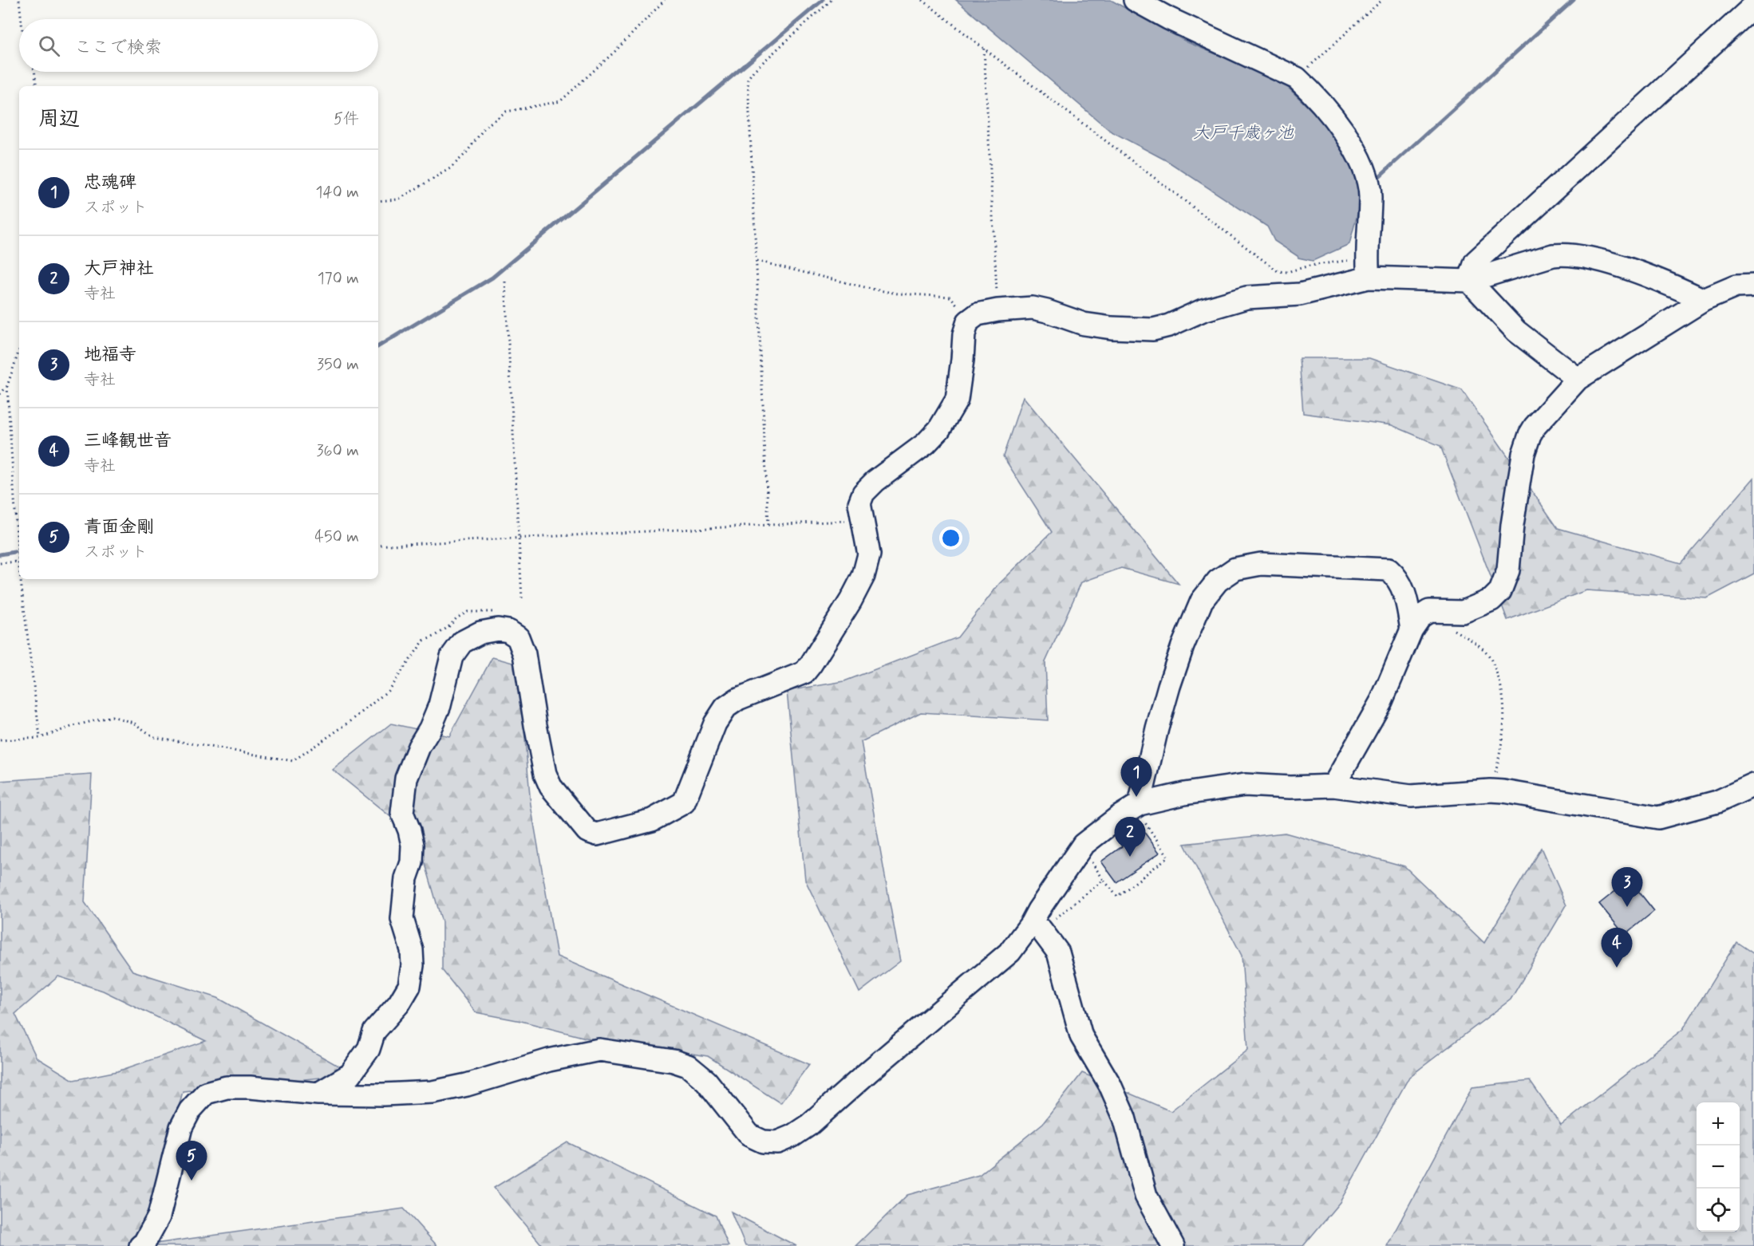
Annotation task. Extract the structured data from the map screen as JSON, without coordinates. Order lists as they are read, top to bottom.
{
  "water": ["大戸千歳ヶ池"],
  "page": {
    "search": "ここで検索",
    "heading": ["周辺", "5件"],
    "list": [
      {
        "mark": "1",
        "name": "忠魂碑",
        "note": "スポット",
        "value": "140 m"
      },
      {
        "mark": "2",
        "name": "大戸神社",
        "note": "寺社",
        "value": "170 m"
      },
      {
        "mark": "3",
        "name": "地福寺",
        "note": "寺社",
        "value": "350 m"
      },
      {
        "mark": "4",
        "name": "三峰観世音",
        "note": "寺社",
        "value": "360 m"
      },
      {
        "mark": "5",
        "name": "青面金剛",
        "note": "スポット",
        "value": "450 m"
      }
    ],
    "pins": [
      "1",
      "2",
      "3",
      "4",
      "5"
    ],
    "map_buttons": ["+", "−"]
  }
}
